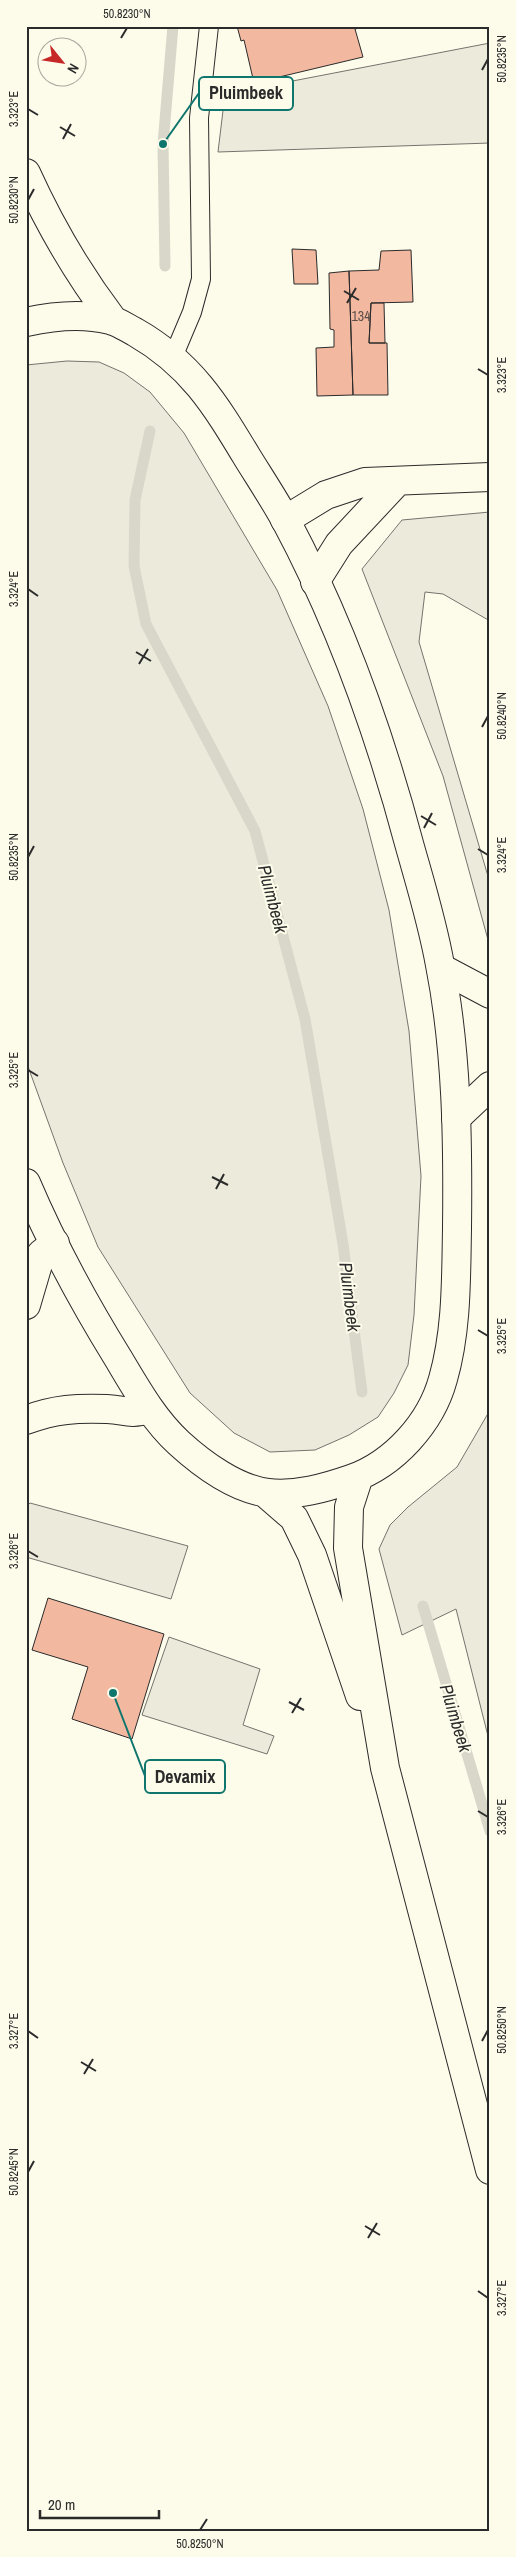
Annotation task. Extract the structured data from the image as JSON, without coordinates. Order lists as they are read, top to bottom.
{
  "water": ["Pluimbeek"],
  "places": ["Pluimbeek", "Devamix"],
  "house_numbers": ["134"],
  "scale_bar": "20 m",
  "north": "bottom right",
  "coordinates": [
    "50.8230°N",
    "50.8235°N",
    "3.323°E",
    "3.324°E",
    "50.8240°N",
    "3.325°E",
    "3.326°E",
    "50.8250°N",
    "3.327°E",
    "50.8245°N"
  ]
}
